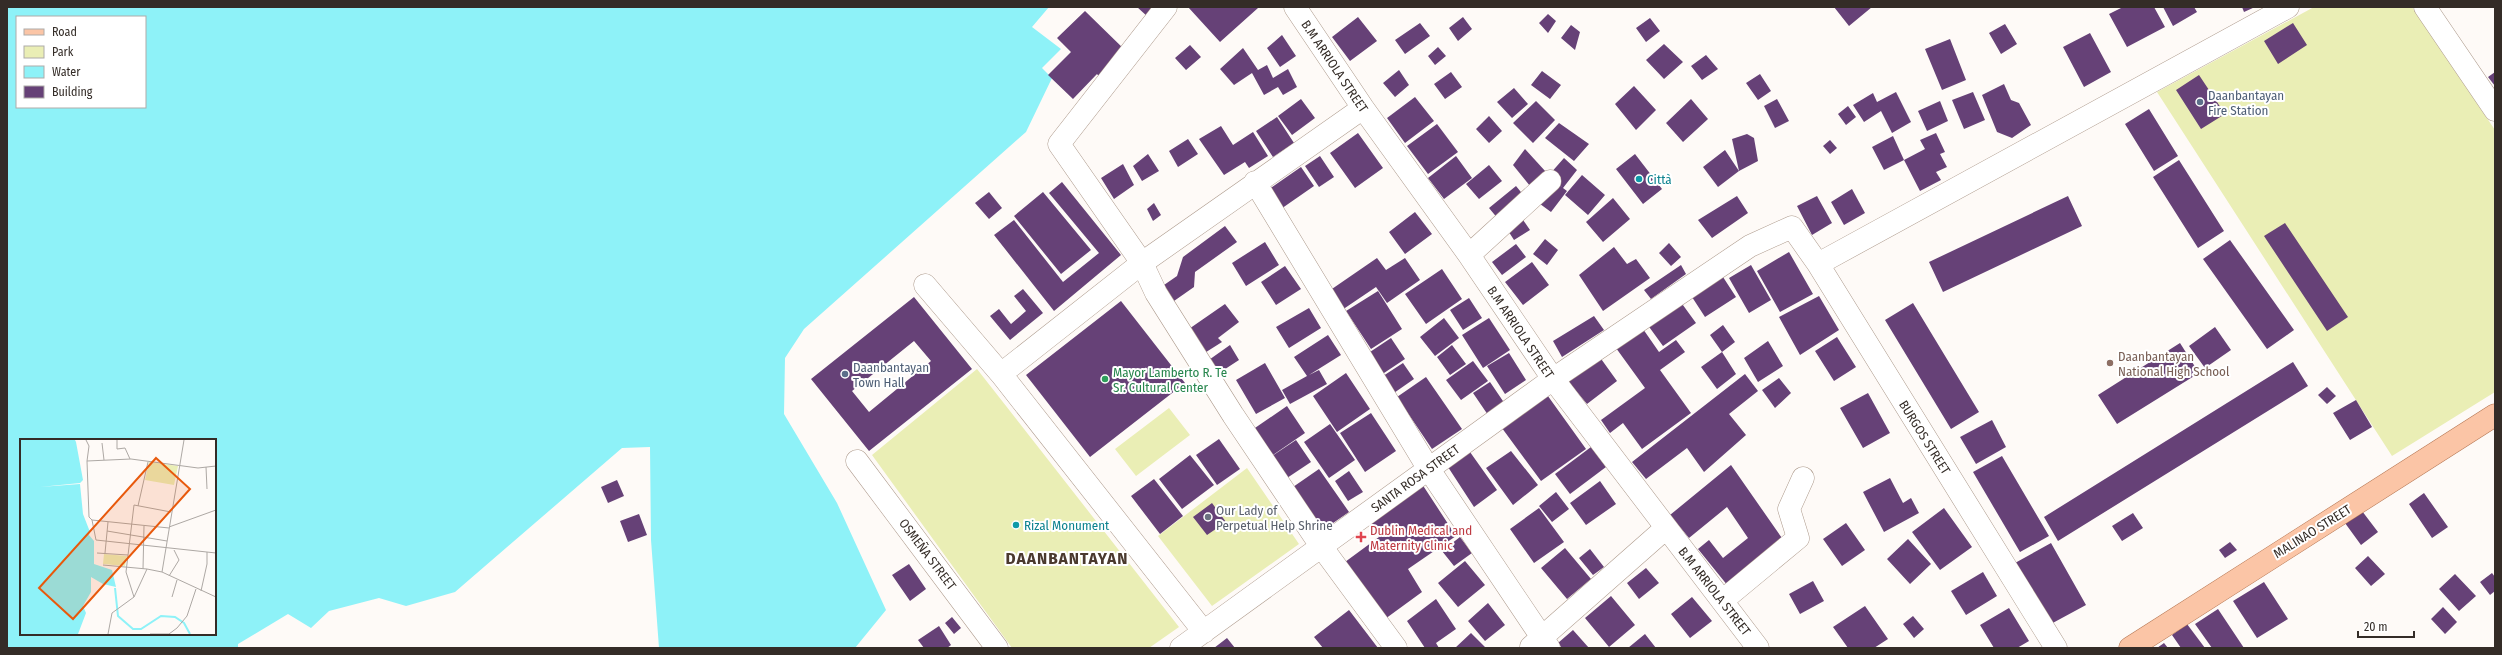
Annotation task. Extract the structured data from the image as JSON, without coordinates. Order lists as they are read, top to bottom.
{
  "streets": {
    "main road": ["MALINAO STREET"],
    "street": [
      "B.M ARRIOLA STREET",
      "BURGOS STREET",
      "SANTA ROSA STREET",
      "OSMEÑA STREET"
    ]
  },
  "crossings": [
    ["B.M ARRIOLA STREET", "SANTA ROSA STREET"],
    ["BURGOS STREET", "SANTA ROSA STREET"]
  ],
  "districts": ["DAANBANTAYAN"],
  "places": {
    "other": [
      "Daanbantayan Fire Station",
      "Città",
      "Daanbantayan National High School",
      "Daanbantayan Town Hall",
      "Mayor Lamberto R. Te Sr. Cultural Center",
      "Our Lady of Perpetual Help Shrine",
      "Rizal Monument"
    ],
    "health": ["Dublin Medical and Maternity Clinic"]
  },
  "legend": [
    "Road",
    "Park",
    "Water",
    "Building"
  ],
  "scale_bar": "20 m"
}
